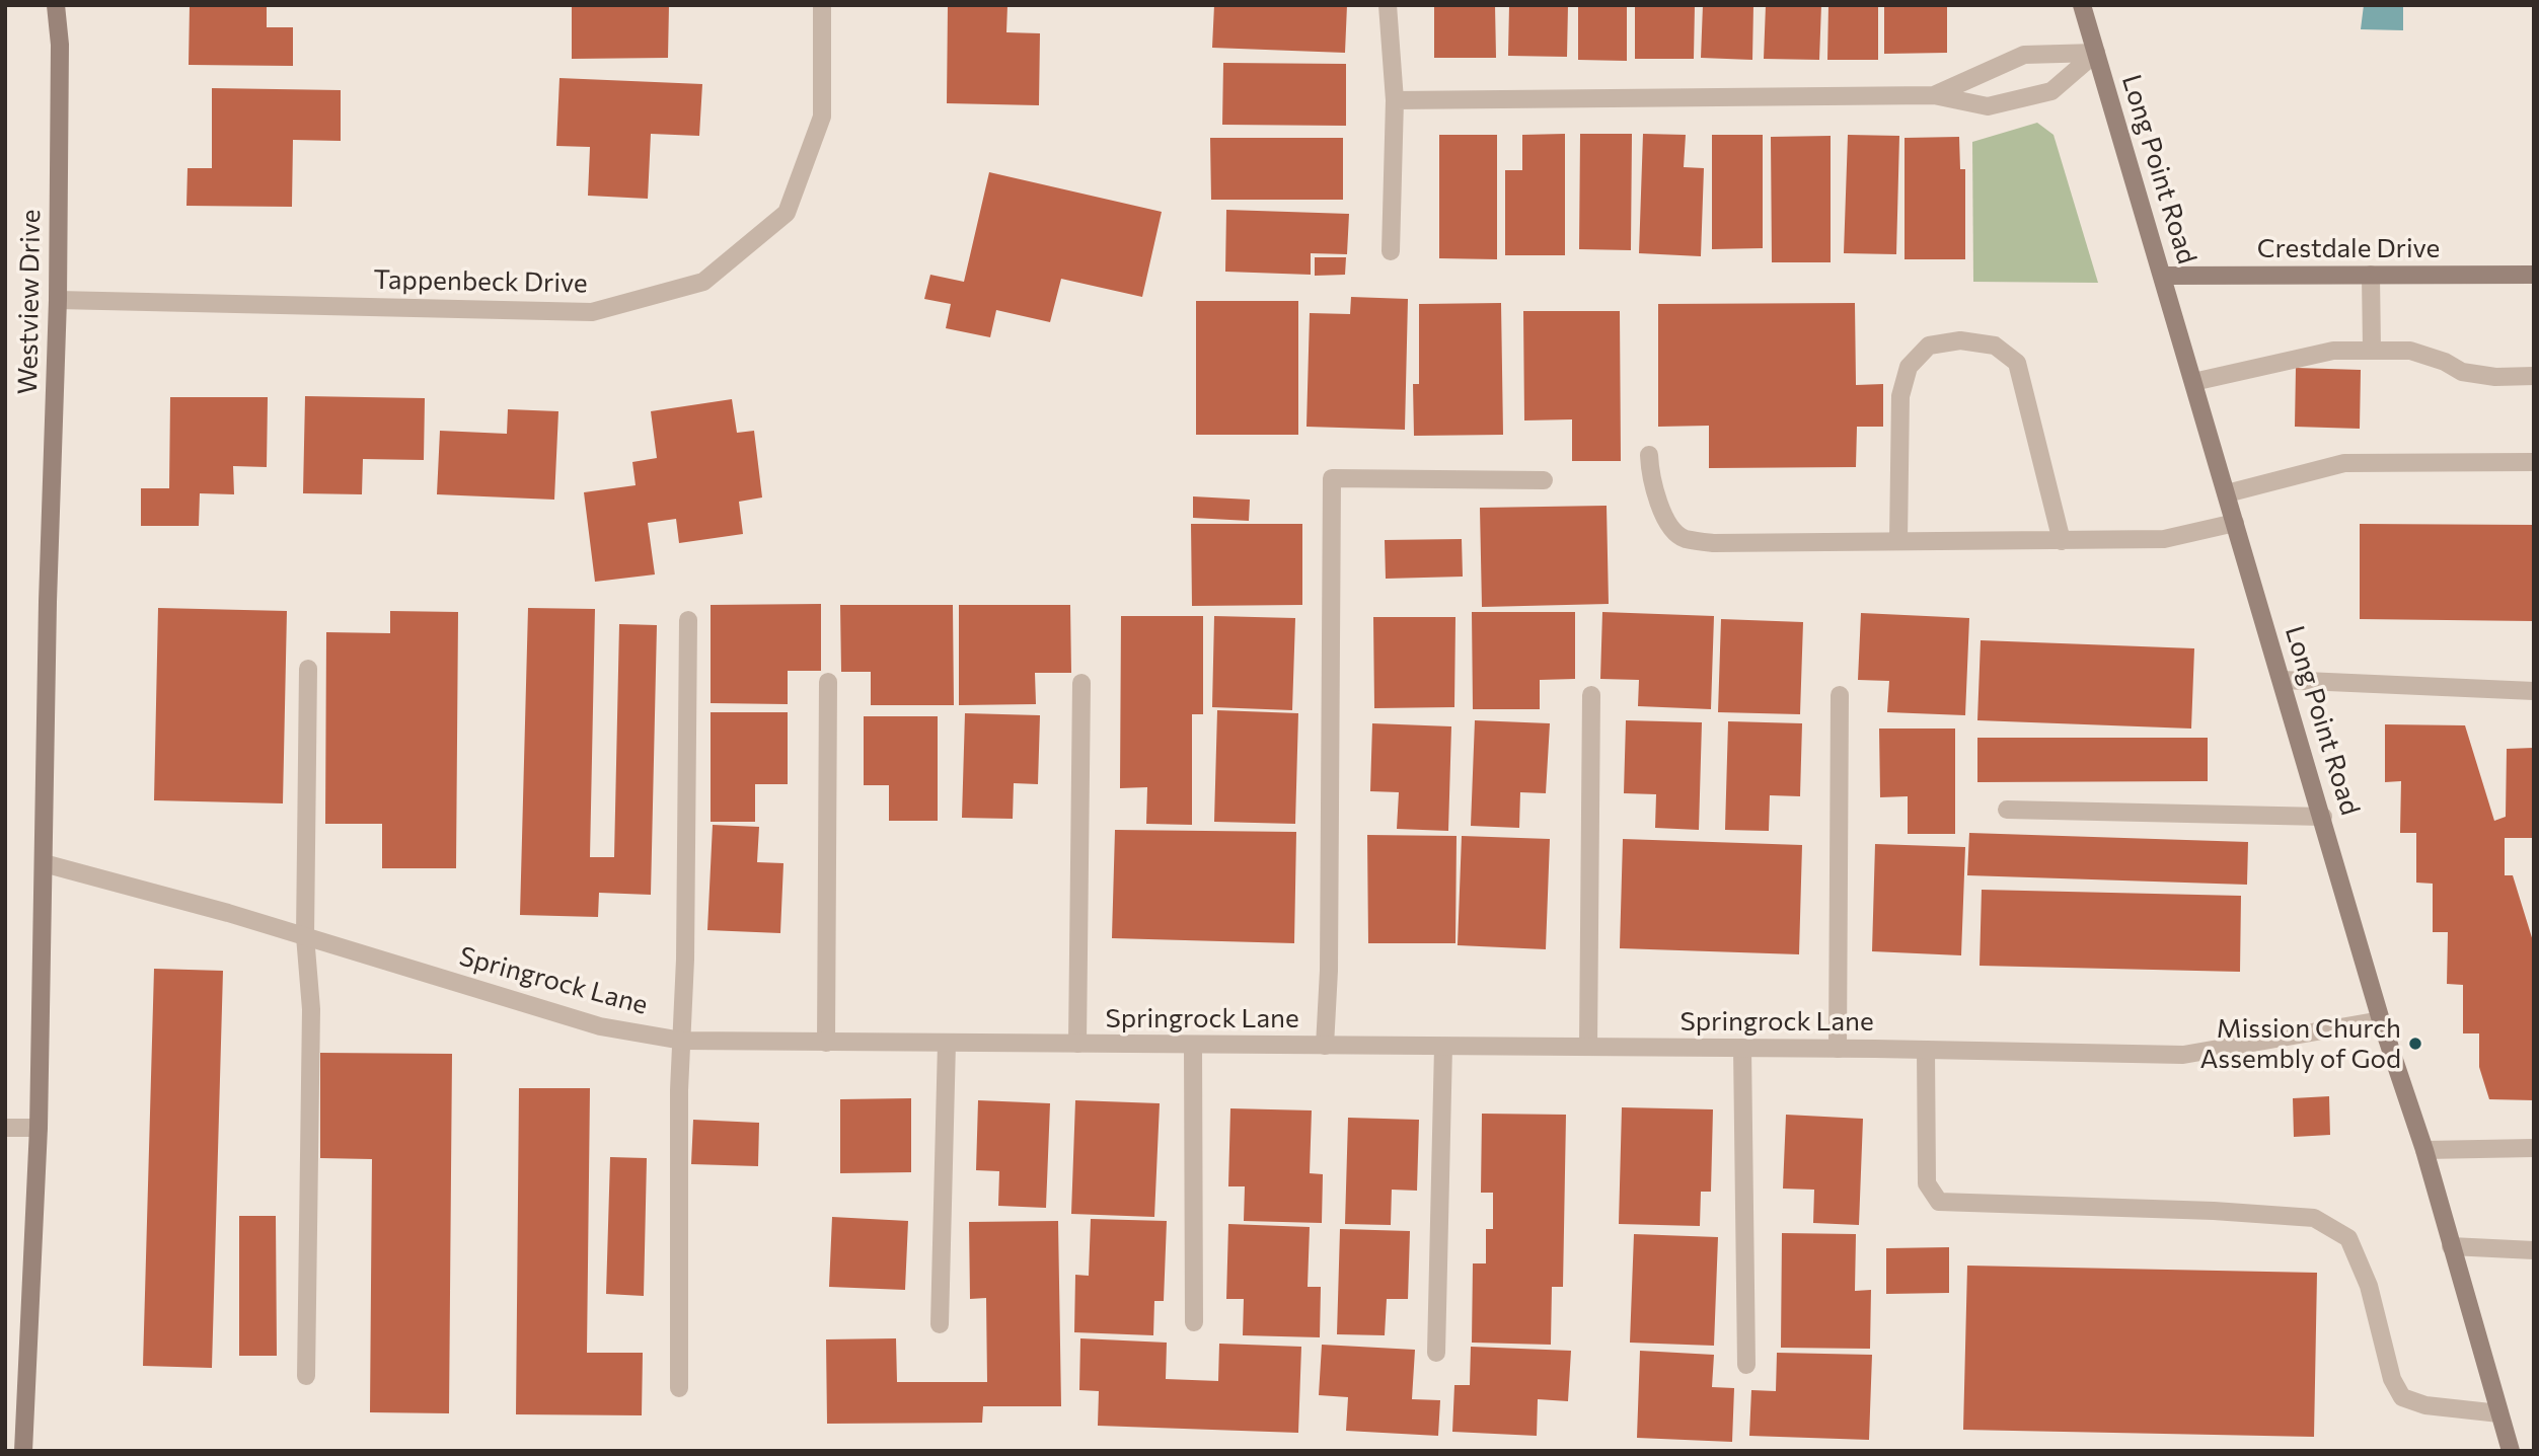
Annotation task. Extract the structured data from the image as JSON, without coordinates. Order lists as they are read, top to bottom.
{
  "streets": {
    "main road": ["Long Point Road", "Crestdale Drive", "Westview Drive"],
    "street": ["Tappenbeck Drive", "Springrock Lane"]
  },
  "crossings": [
    ["Long Point Road", "Crestdale Drive"],
    ["Long Point Road", "Springrock Lane"],
    ["Tappenbeck Drive", "Westview Drive"],
    ["Westview Drive", "Springrock Lane"]
  ],
  "places": ["Mission Church Assembly of God"]
}
